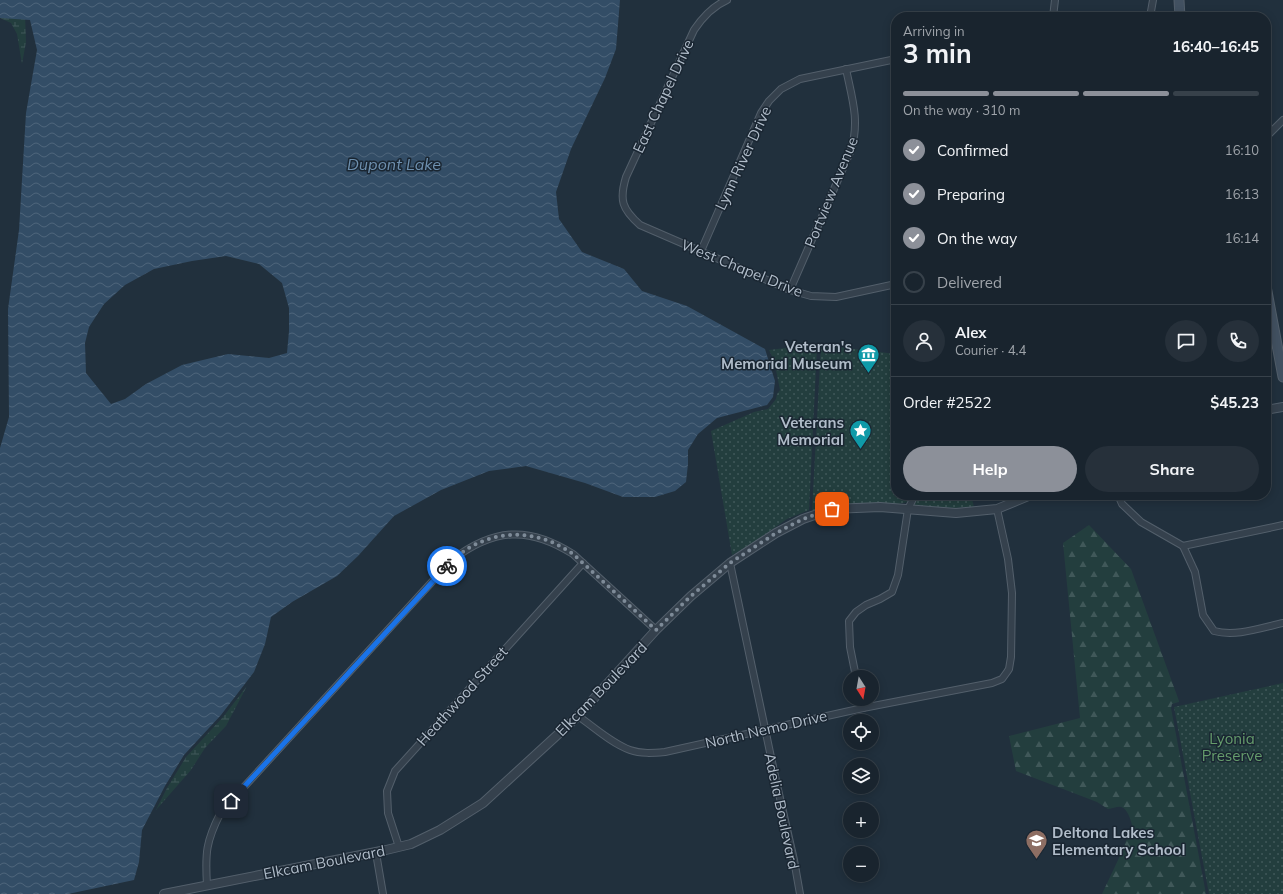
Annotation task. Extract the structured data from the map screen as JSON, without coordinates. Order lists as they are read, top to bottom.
{
  "streets": {
    "street": [
      "East Chapel Drive",
      "Lynn River Drive",
      "Portview Avenue",
      "West Chapel Drive",
      "Elkcam Boulevard",
      "Heathwood Street",
      "North Nemo Drive",
      "Adelia Boulevard"
    ]
  },
  "crossings": [
    ["East Chapel Drive", "West Chapel Drive"],
    ["Lynn River Drive", "Portview Avenue"],
    ["Lynn River Drive", "West Chapel Drive"],
    ["Portview Avenue", "West Chapel Drive"],
    ["Elkcam Boulevard", "Heathwood Street"],
    ["Elkcam Boulevard", "North Nemo Drive"],
    ["Elkcam Boulevard", "Adelia Boulevard"],
    ["North Nemo Drive", "Adelia Boulevard"]
  ],
  "water": ["Dupont Lake"],
  "parks": ["Lyonia Preserve"],
  "places": {
    "museum": ["Veteran's Memorial Museum"],
    "place": ["Veterans Memorial"],
    "school or university": ["Deltona Lakes Elementary School"]
  },
  "north": "bottom",
  "page": {
    "heading": ["3 min", "Arriving in", "16:40–16:45"],
    "panel": [
      "Alex",
      "Courier · 4.4",
      "Order #2522",
      "$45.23"
    ],
    "bar": "On the way · 310 m",
    "list": [
      ["Confirmed", "16:10"],
      ["Preparing", "16:13"],
      ["On the way", "16:14"],
      "Delivered"
    ],
    "buttons": ["Help", "Share"],
    "map_buttons": ["+", "−"]
  }
}
